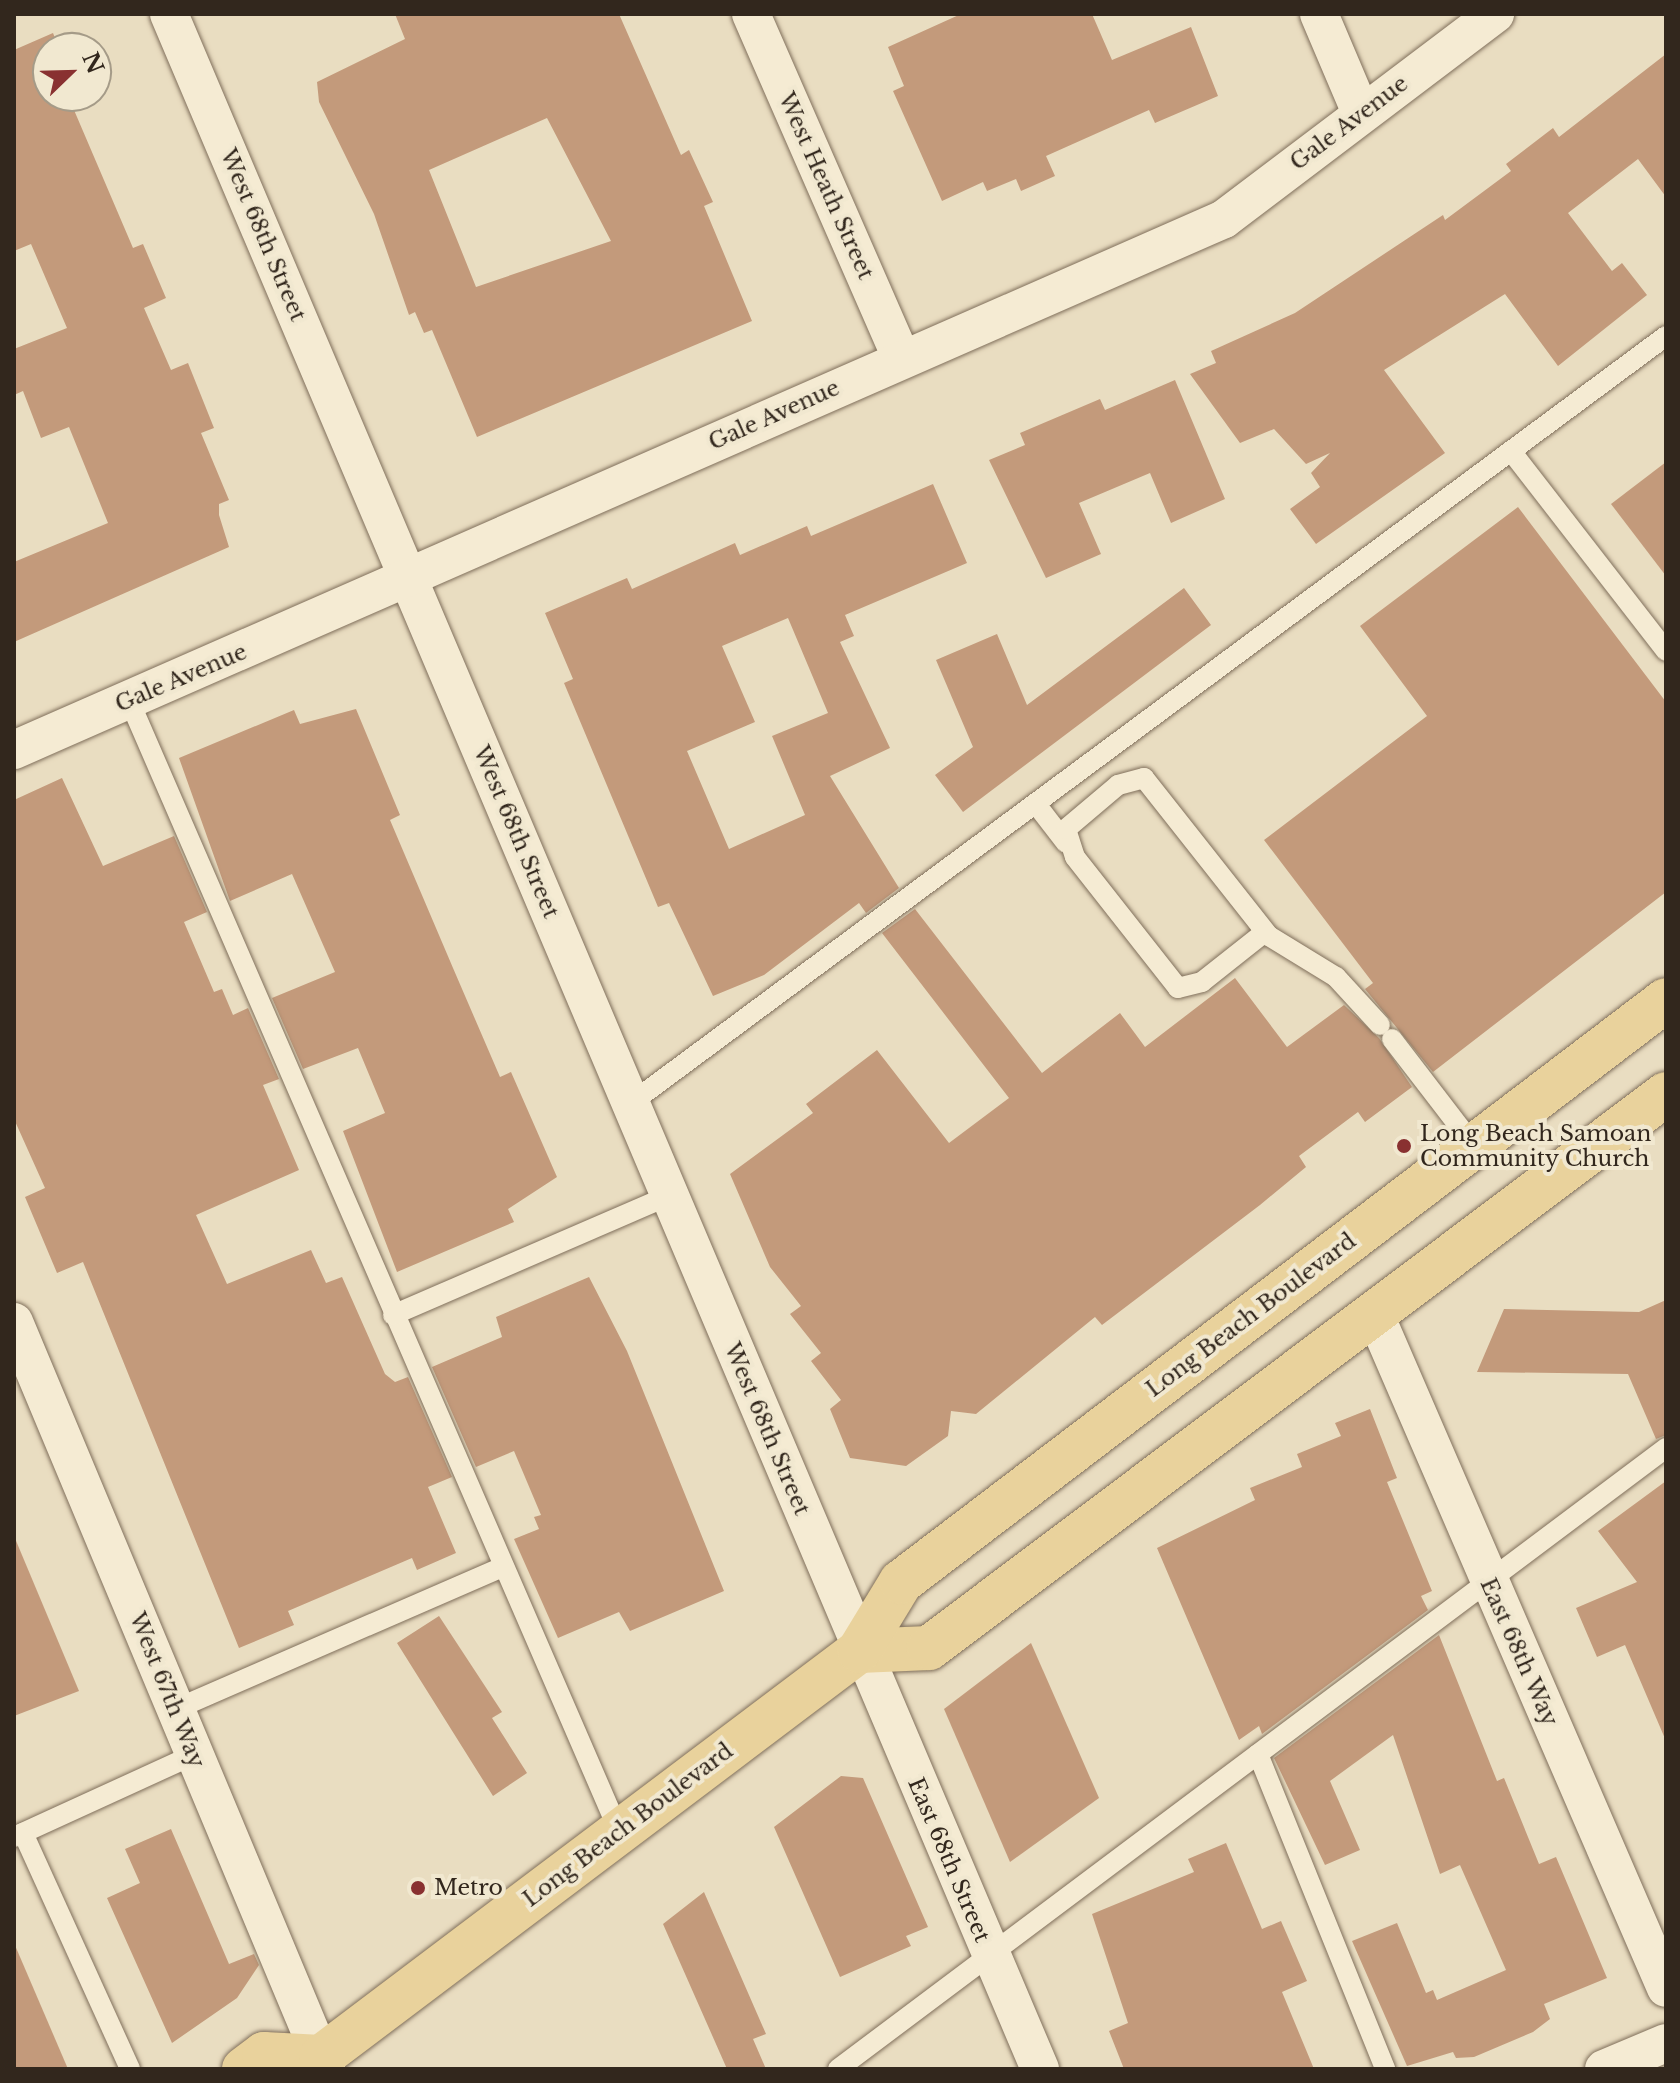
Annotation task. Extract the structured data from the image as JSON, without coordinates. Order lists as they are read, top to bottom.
{
  "streets": {
    "main road": ["Long Beach Boulevard"],
    "street": [
      "Gale Avenue",
      "West Heath Street",
      "West 68th Street",
      "East 68th Way",
      "West 67th Way",
      "East 68th Street"
    ]
  },
  "crossings": [
    ["Gale Avenue", "West Heath Street"],
    ["Gale Avenue", "West 68th Street"],
    ["West 68th Street", "Long Beach Boulevard"],
    ["West 68th Street", "East 68th Street"],
    ["Long Beach Boulevard", "West 67th Way"],
    ["Long Beach Boulevard", "East 68th Street"]
  ],
  "places": ["Long Beach Samoan Community Church", "Metro"],
  "north": "top right"
}
